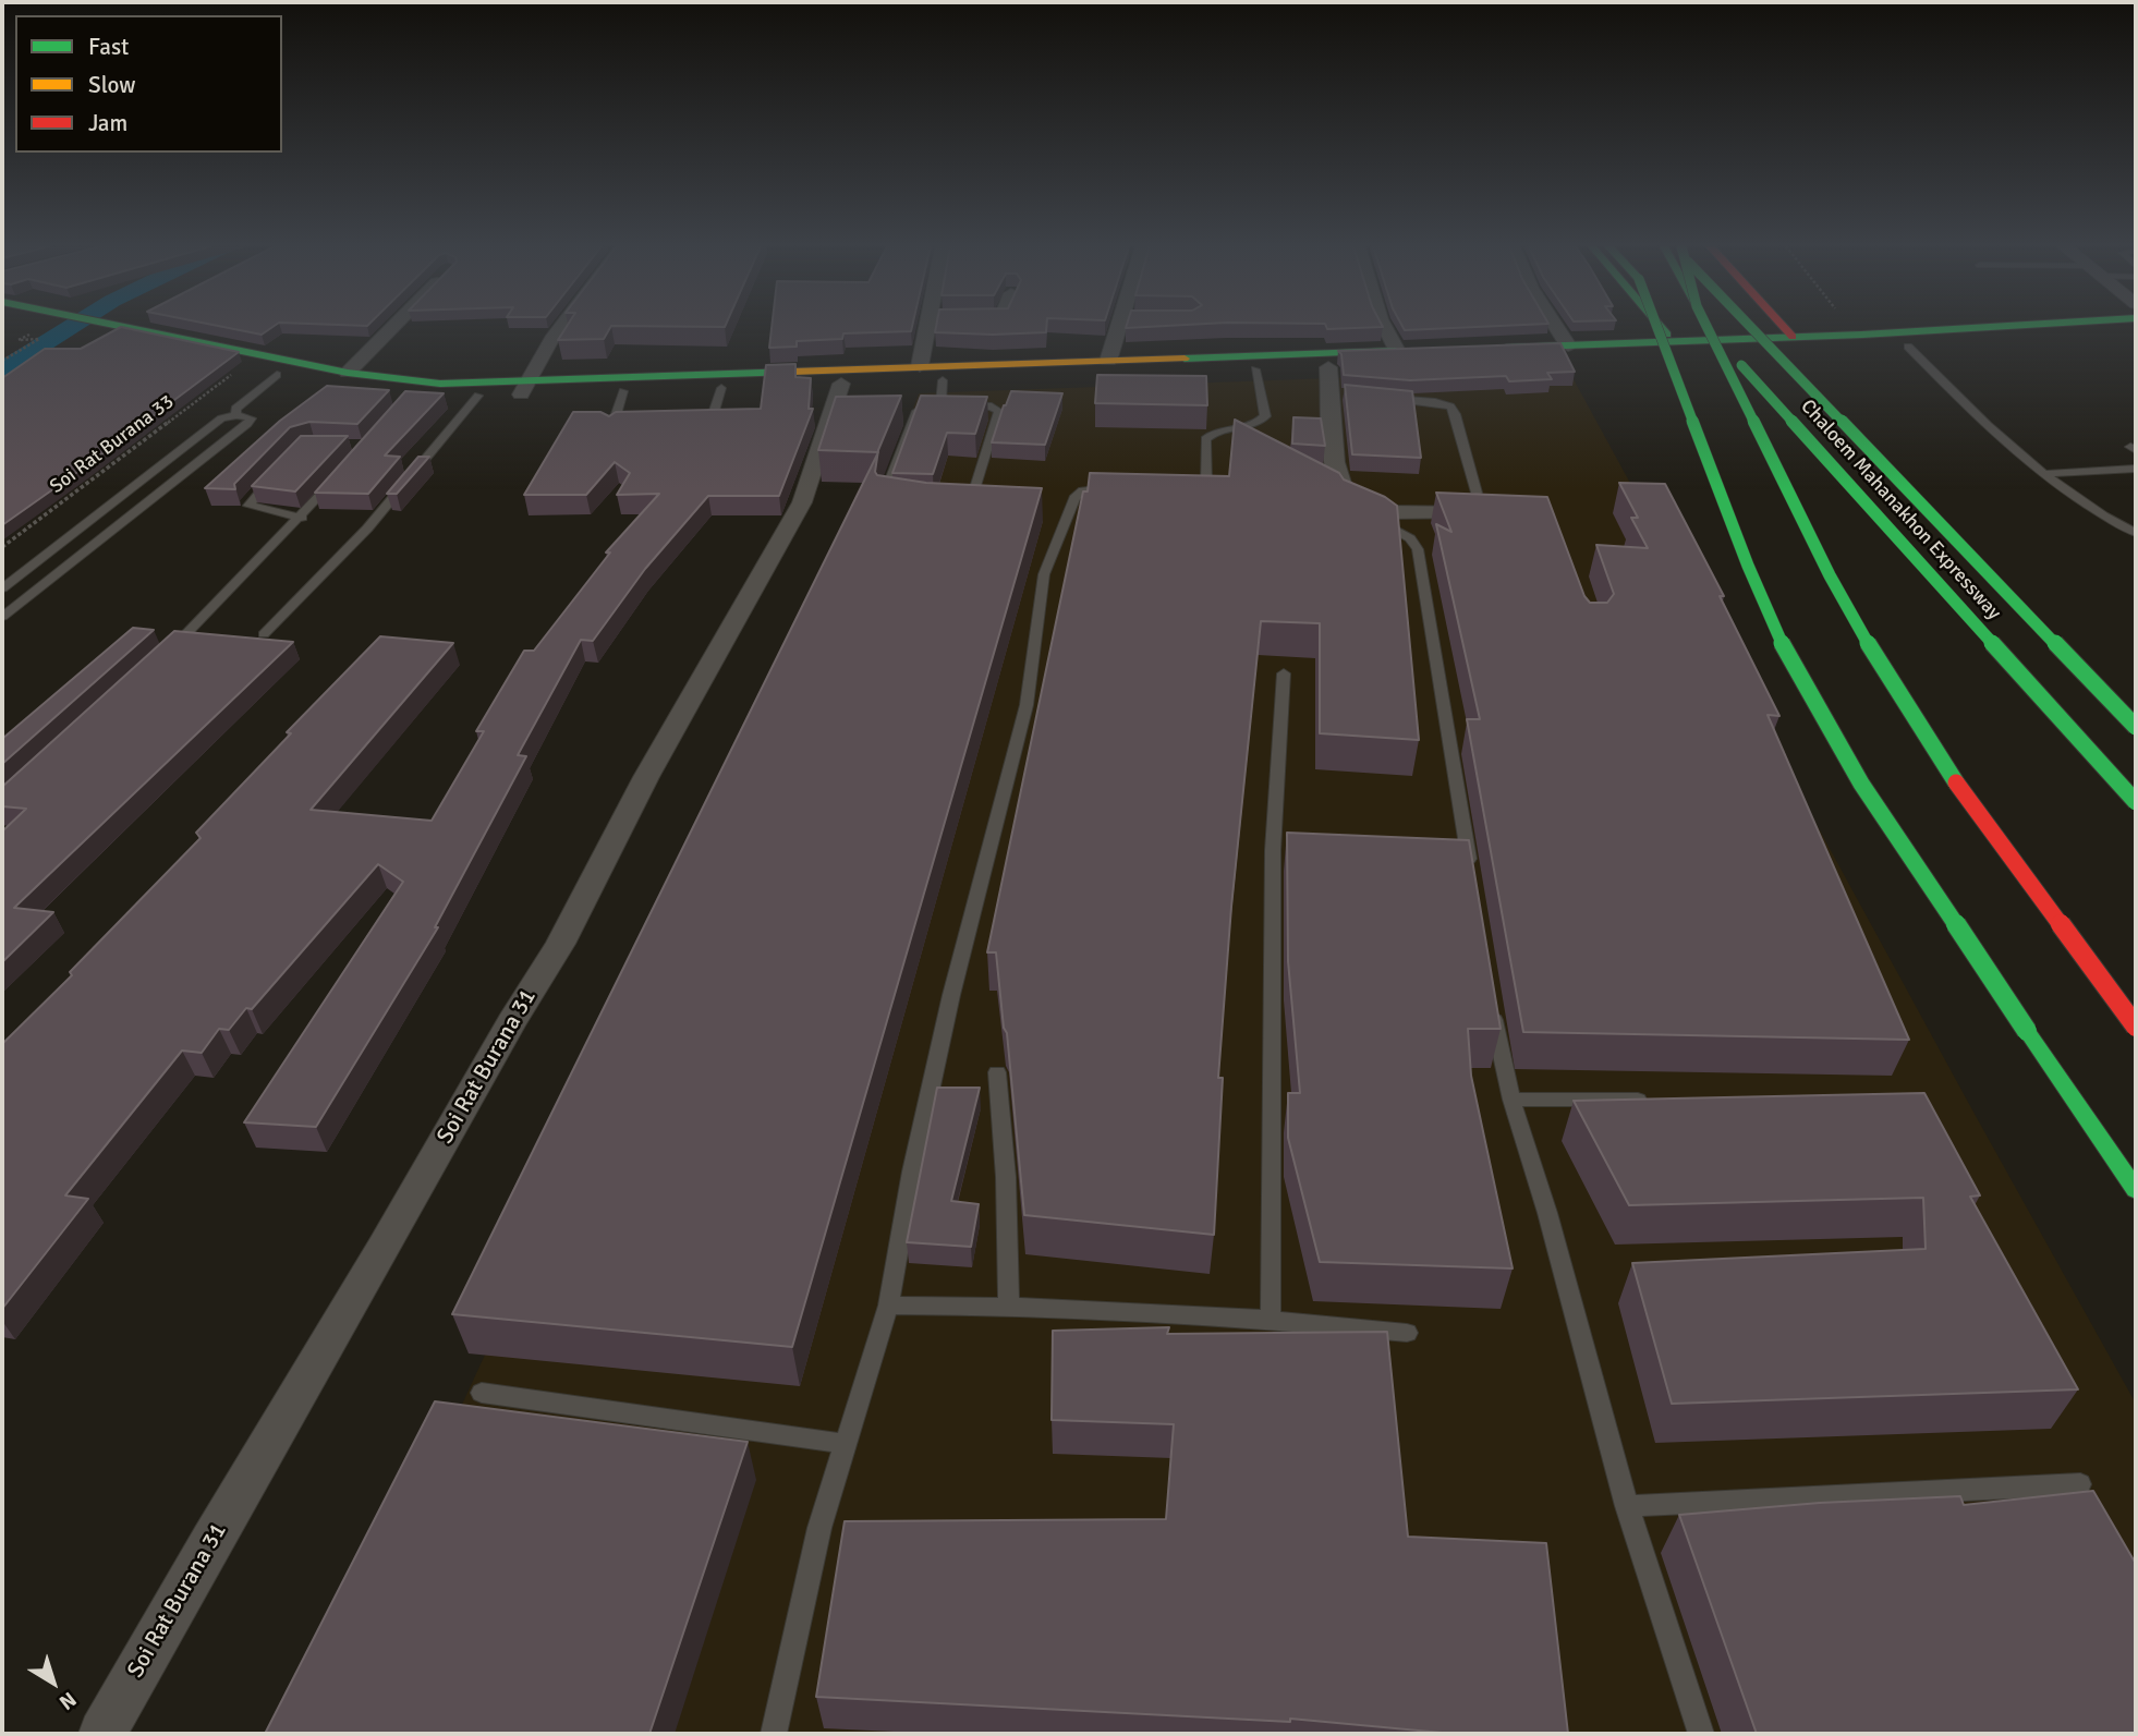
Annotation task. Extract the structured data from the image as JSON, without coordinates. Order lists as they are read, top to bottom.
{
  "streets": {
    "main road": ["Chaloem Mahanakhon Expressway"],
    "street": ["Soi Rat Burana 31"],
    "path": ["Soi Rat Burana 33"]
  },
  "legend": ["Fast", "Slow", "Jam"],
  "north": "bottom right"
}
